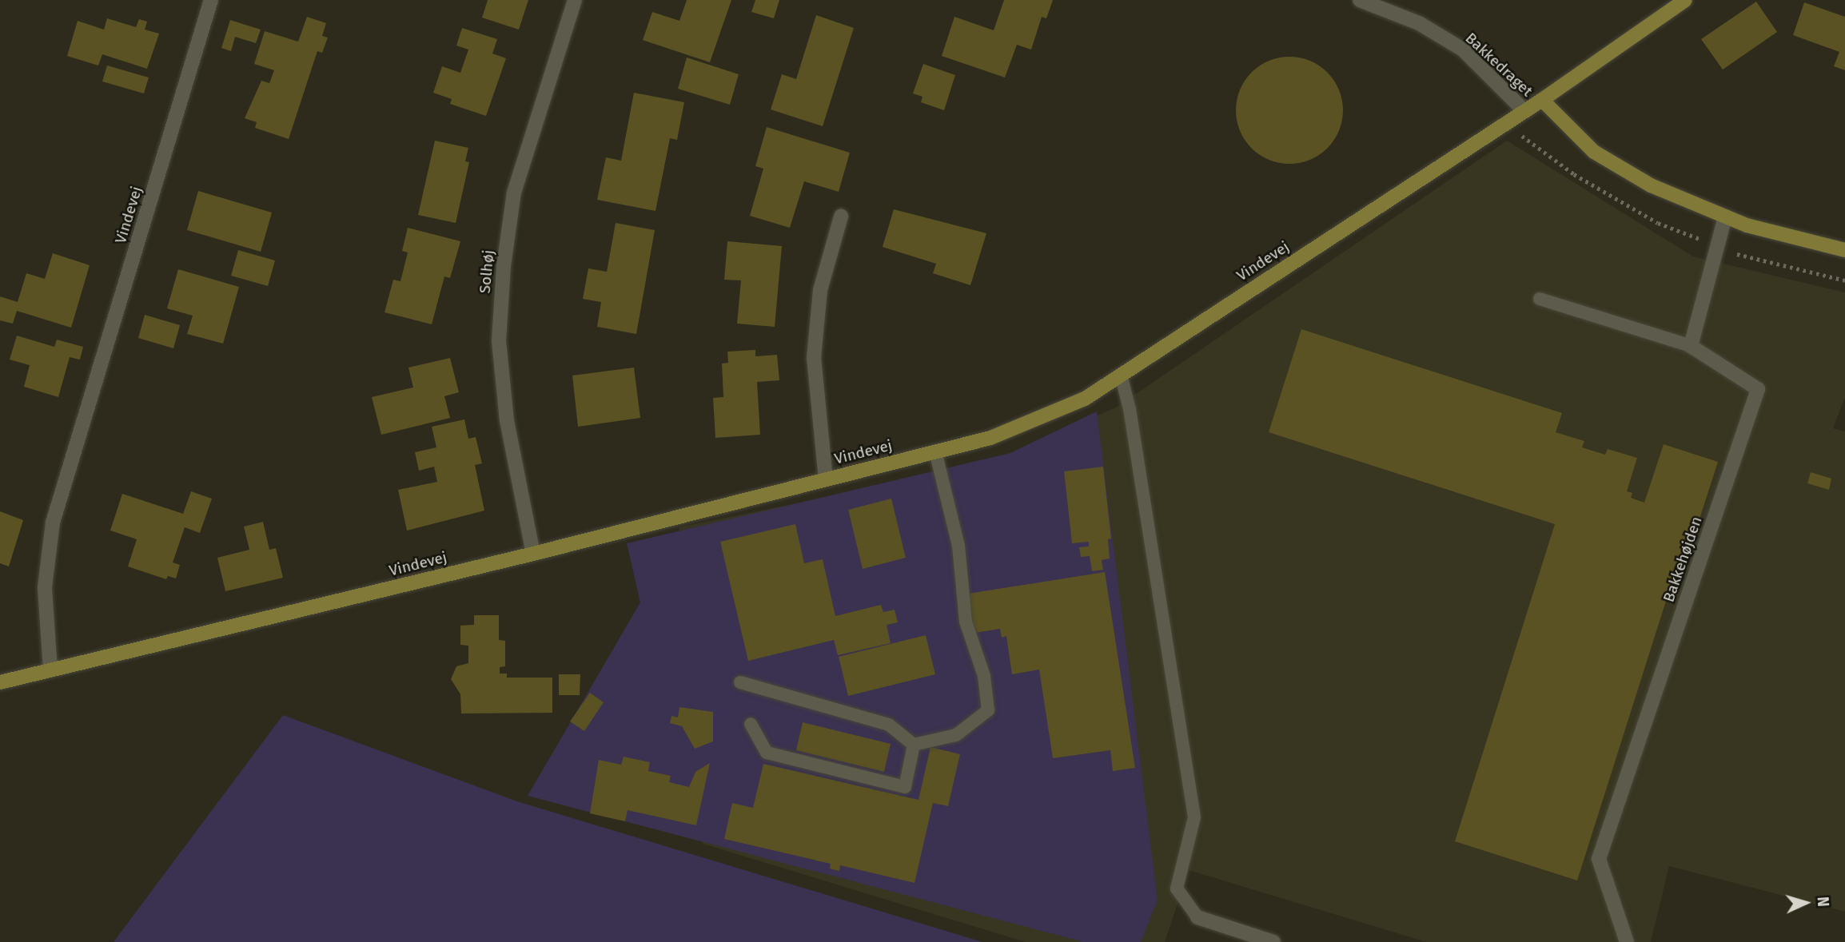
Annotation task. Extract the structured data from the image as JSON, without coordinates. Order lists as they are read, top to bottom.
{
  "streets": {
    "street": [
      "Bakkedraget",
      "Vindevej",
      "Solhøj",
      "Bakkehøjden"
    ]
  },
  "crossings": [
    ["Bakkedraget", "Vindevej"],
    ["Vindevej", "Solhøj"]
  ],
  "north": "right"
}
